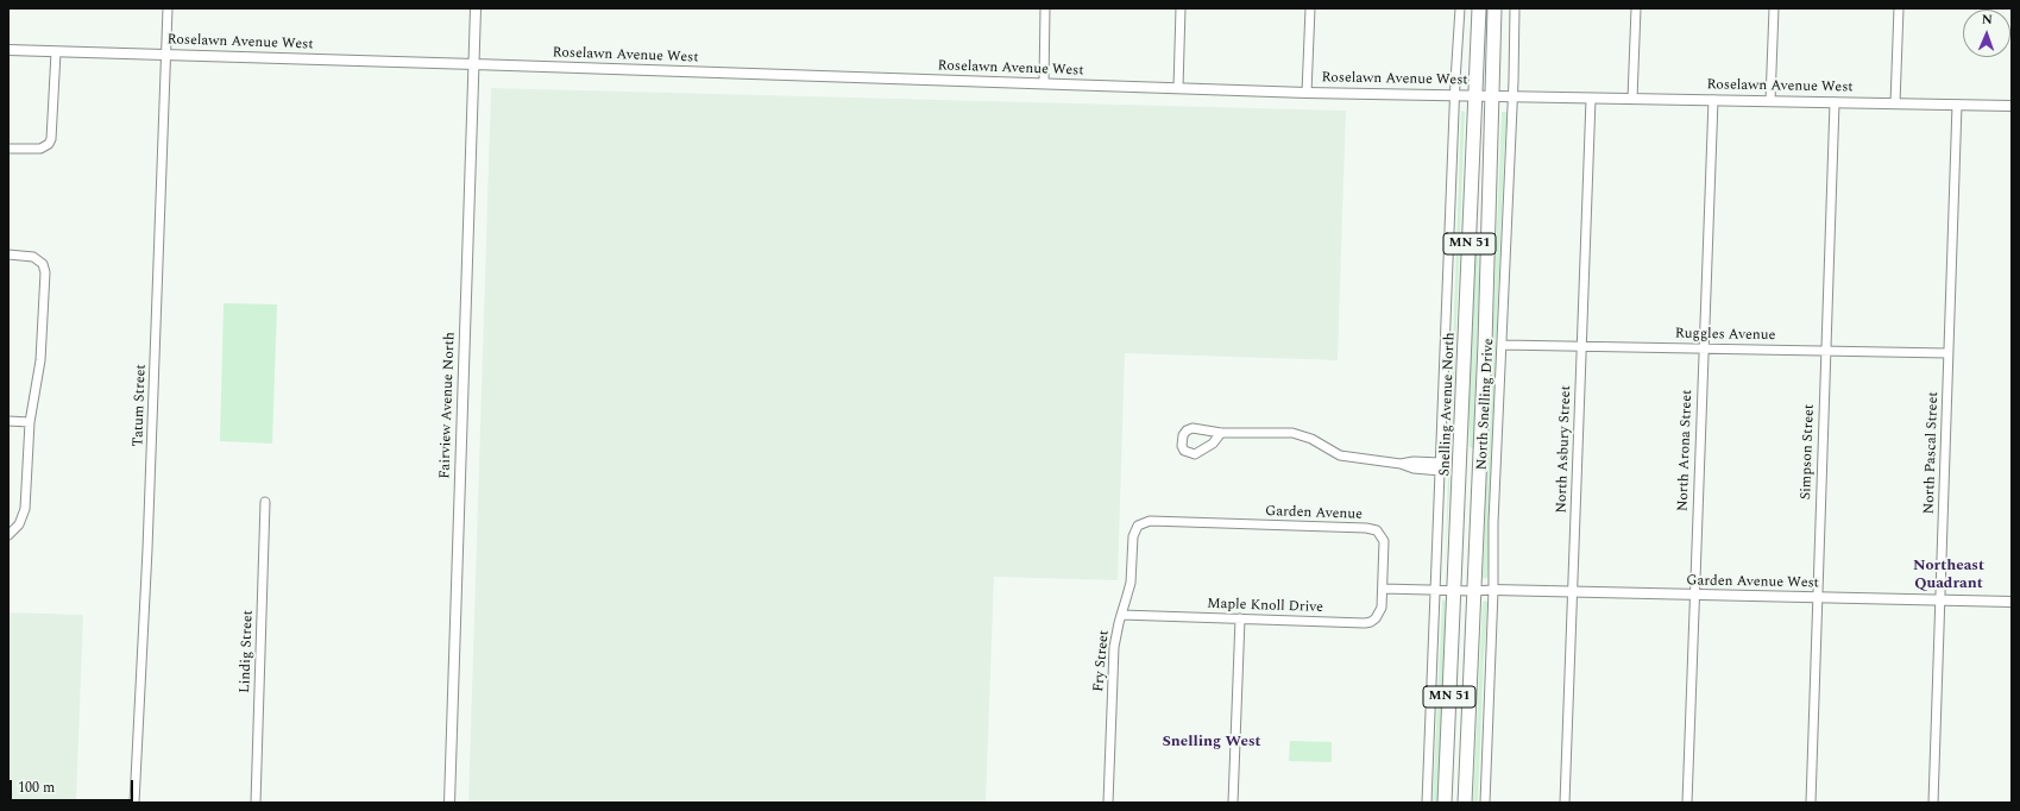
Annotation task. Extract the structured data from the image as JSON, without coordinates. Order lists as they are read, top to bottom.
{
  "streets": {
    "main road": ["MN 51", "Snelling Avenue North"],
    "street": [
      "Roselawn Avenue West",
      "Ruggles Avenue",
      "North Snelling Drive",
      "Tatum Street",
      "Fairview Avenue North",
      "North Asbury Street",
      "North Arona Street",
      "Simpson Street",
      "North Pascal Street",
      "Garden Avenue",
      "Garden Avenue West",
      "Maple Knoll Drive",
      "Lindig Street",
      "Fry Street"
    ]
  },
  "crossings": [
    ["Roselawn Avenue West", "MN 51"],
    ["Roselawn Avenue West", "Snelling Avenue North"],
    ["Roselawn Avenue West", "North Snelling Drive"],
    ["Roselawn Avenue West", "Tatum Street"],
    ["Roselawn Avenue West", "Fairview Avenue North"],
    ["Roselawn Avenue West", "North Asbury Street"],
    ["Roselawn Avenue West", "North Arona Street"],
    ["Roselawn Avenue West", "Simpson Street"],
    ["Roselawn Avenue West", "North Pascal Street"],
    ["Ruggles Avenue", "North Snelling Drive"],
    ["Ruggles Avenue", "North Asbury Street"],
    ["Ruggles Avenue", "North Arona Street"],
    ["Ruggles Avenue", "Simpson Street"],
    ["Ruggles Avenue", "North Pascal Street"],
    ["North Snelling Drive", "Garden Avenue West"],
    ["North Asbury Street", "Garden Avenue West"],
    ["North Arona Street", "Garden Avenue West"],
    ["Simpson Street", "Garden Avenue West"],
    ["North Pascal Street", "Garden Avenue West"],
    ["Garden Avenue", "Maple Knoll Drive"],
    ["Garden Avenue", "Fry Street"],
    ["Maple Knoll Drive", "Fry Street"]
  ],
  "districts": ["Northeast Quadrant", "Snelling West"],
  "scale_bar": "100 m",
  "north": "top"
}
